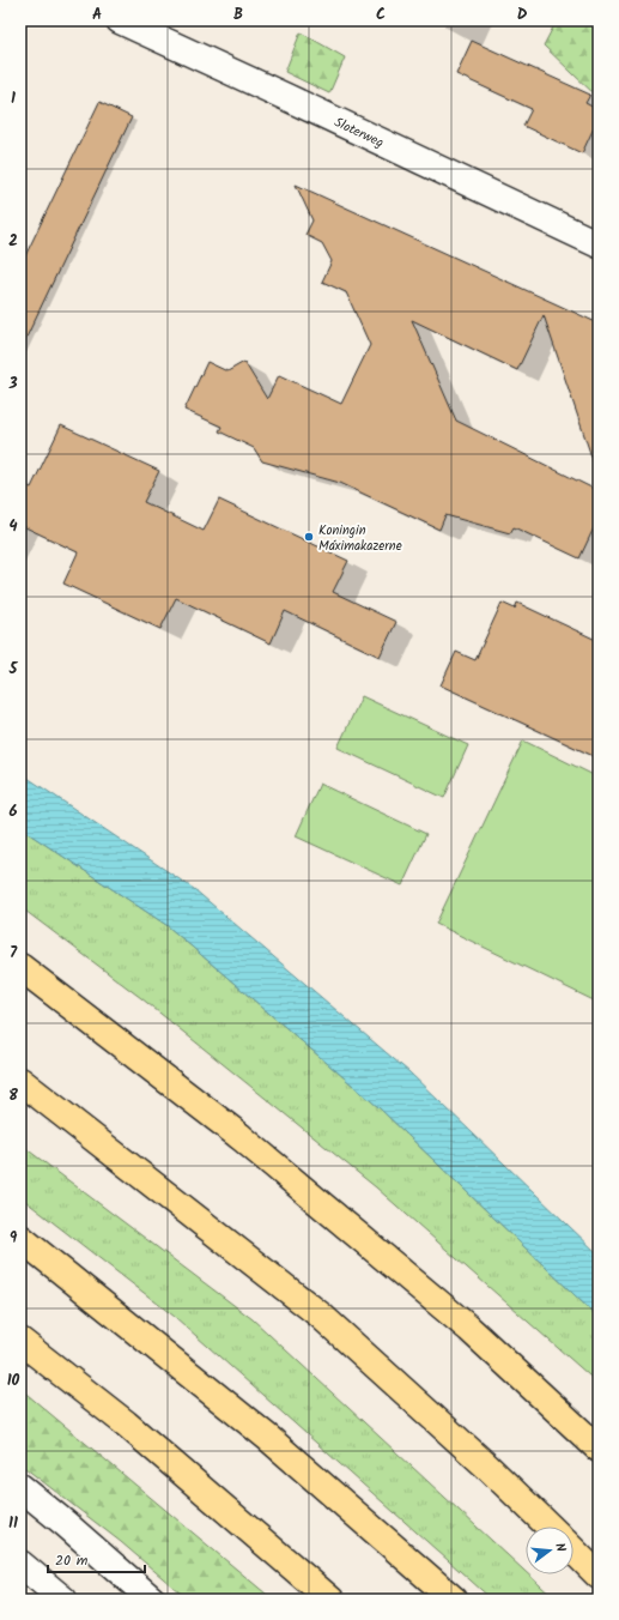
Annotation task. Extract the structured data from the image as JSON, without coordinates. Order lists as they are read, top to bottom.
{
  "streets": {
    "street": ["Sloterweg"]
  },
  "places": ["Koningin Máximakazerne"],
  "scale_bar": "20 m",
  "north": "right",
  "grid": {
    "columns": [
      "A",
      "B",
      "C",
      "D"
    ],
    "rows": [
      "1",
      "2",
      "3",
      "4",
      "5",
      "6",
      "7",
      "8",
      "9",
      "10",
      "11"
    ]
  }
}
